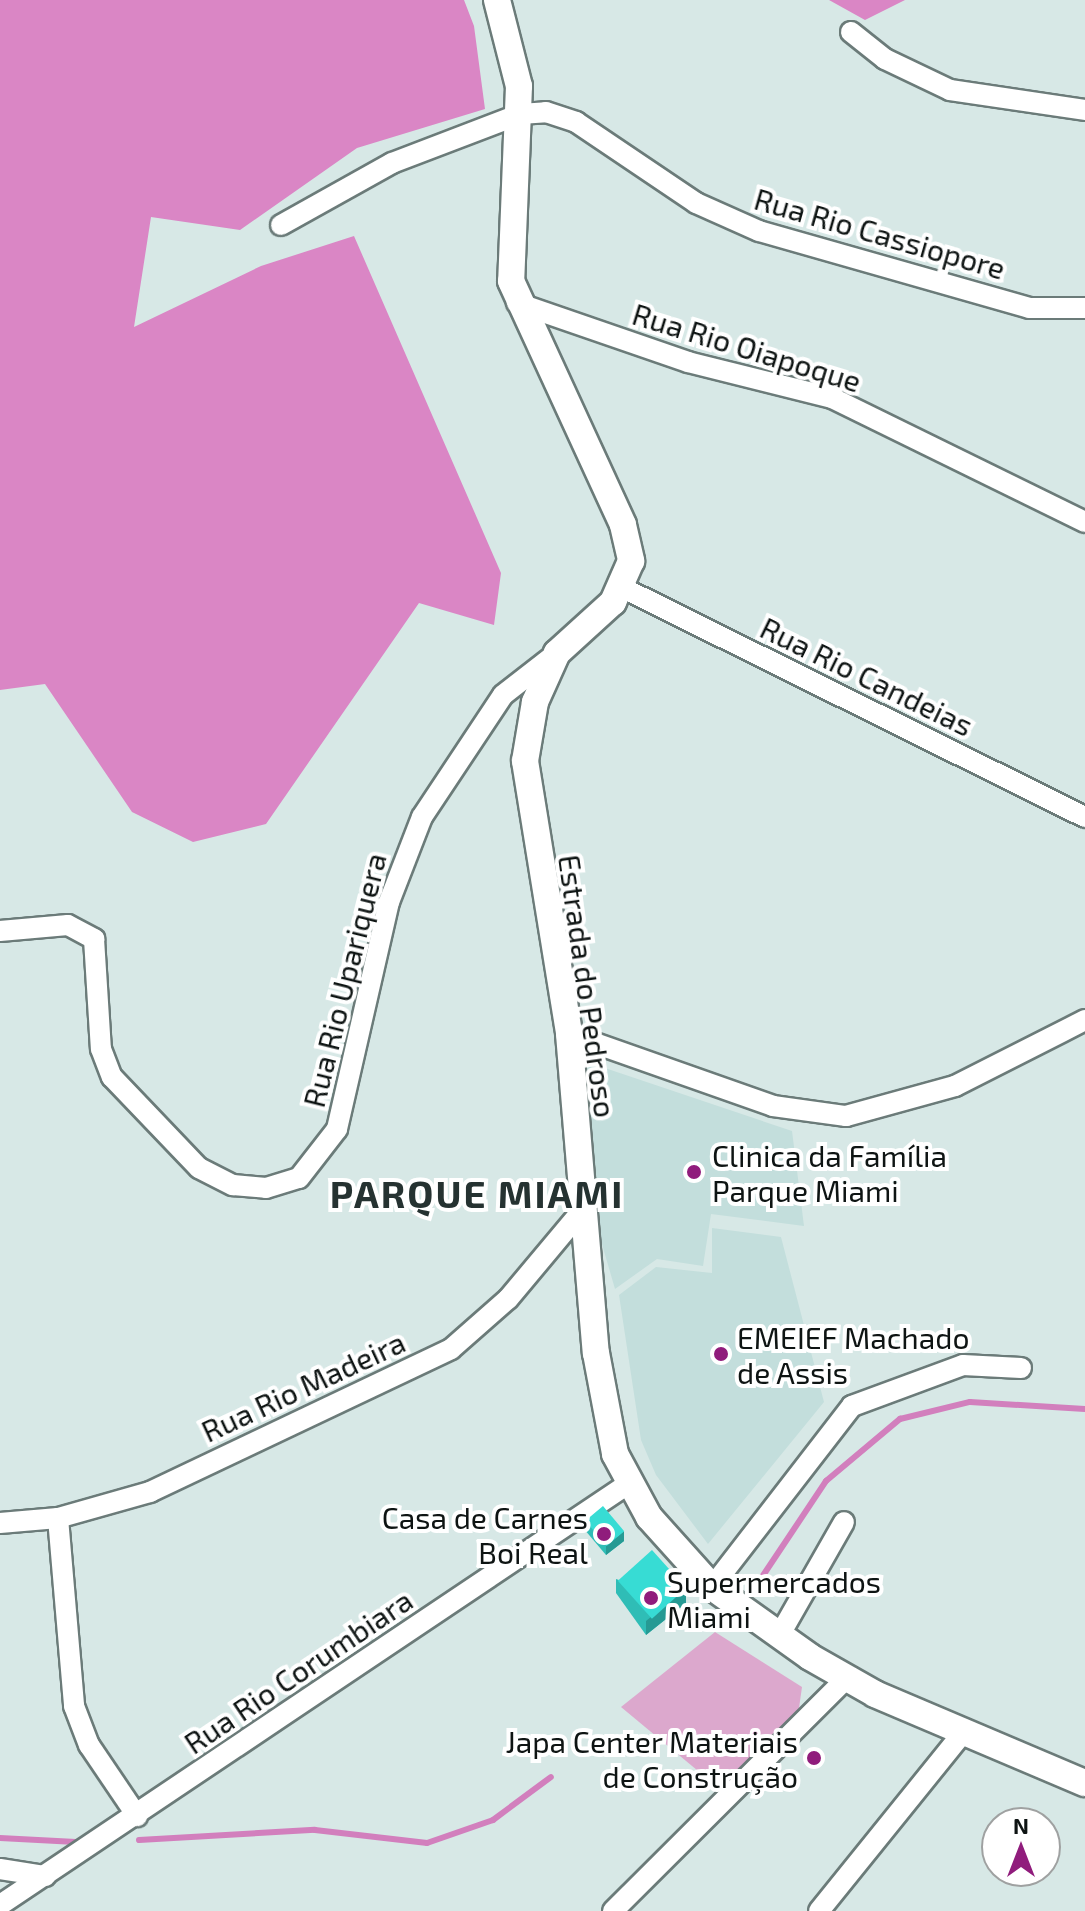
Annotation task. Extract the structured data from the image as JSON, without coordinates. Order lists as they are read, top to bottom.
{
  "streets": {
    "main road": ["Estrada do Pedroso"],
    "street": [
      "Rua Rio Cassiopore",
      "Rua Rio Oiapoque",
      "Rua Rio Candeias",
      "Rua Rio Upariquera",
      "Rua Rio Madeira",
      "Rua Rio Corumbiara"
    ]
  },
  "crossings": [
    ["Rua Rio Candeias", "Estrada do Pedroso"],
    ["Rua Rio Upariquera", "Estrada do Pedroso"],
    ["Estrada do Pedroso", "Rua Rio Madeira"],
    ["Estrada do Pedroso", "Rua Rio Corumbiara"]
  ],
  "districts": ["PARQUE MIAMI"],
  "places": [
    "Clinica da Família Parque Miami",
    "EMEIEF Machado de Assis",
    "Casa de Carnes Boi Real",
    "Supermercados Miami",
    "Japa Center Materiais de Construção"
  ],
  "north": "top"
}
